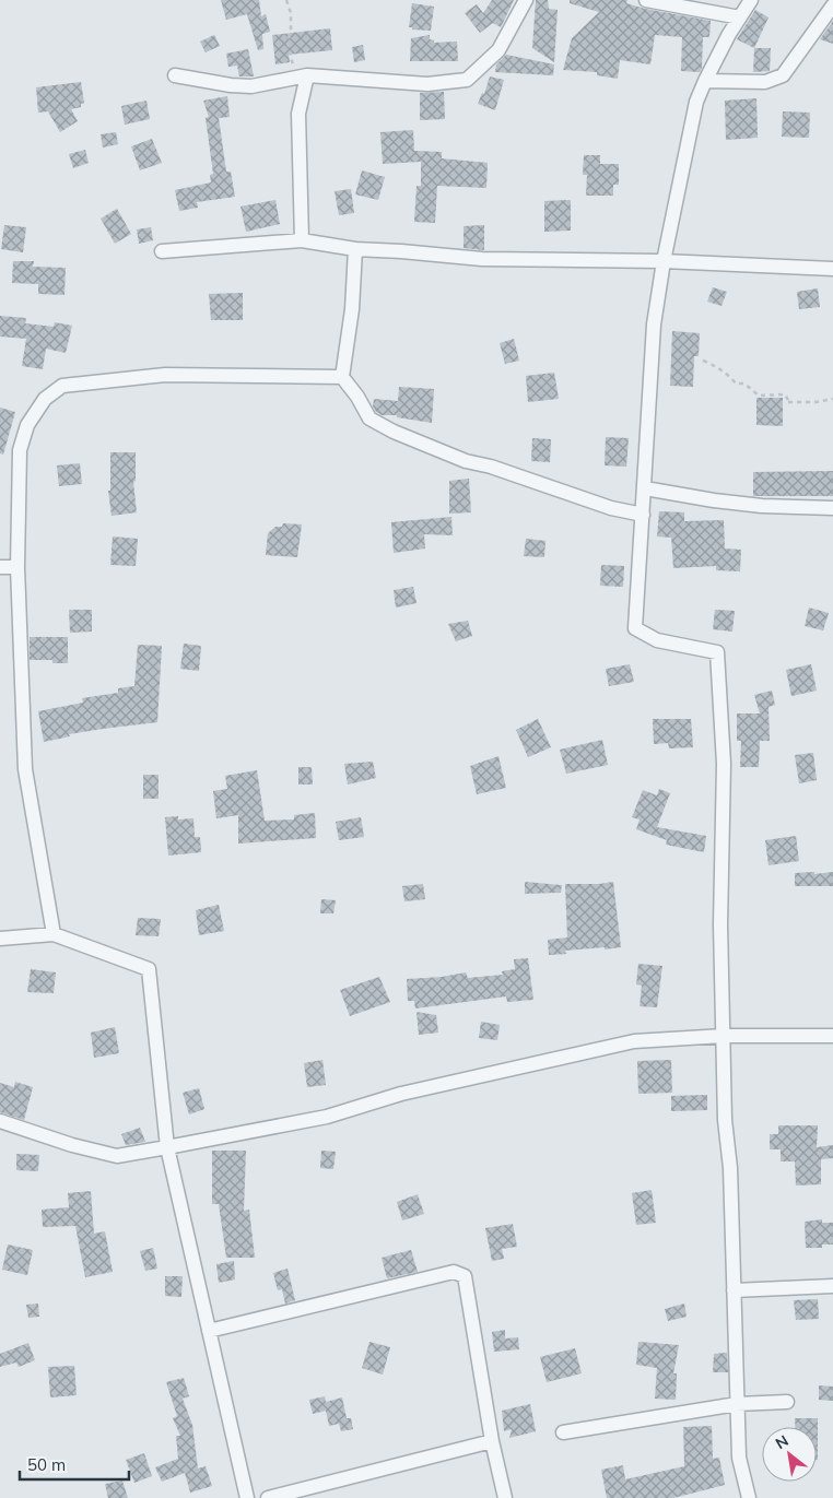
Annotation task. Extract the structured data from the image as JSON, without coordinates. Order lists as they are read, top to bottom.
{
  "scale_bar": "50 m",
  "north": "top left"
}
